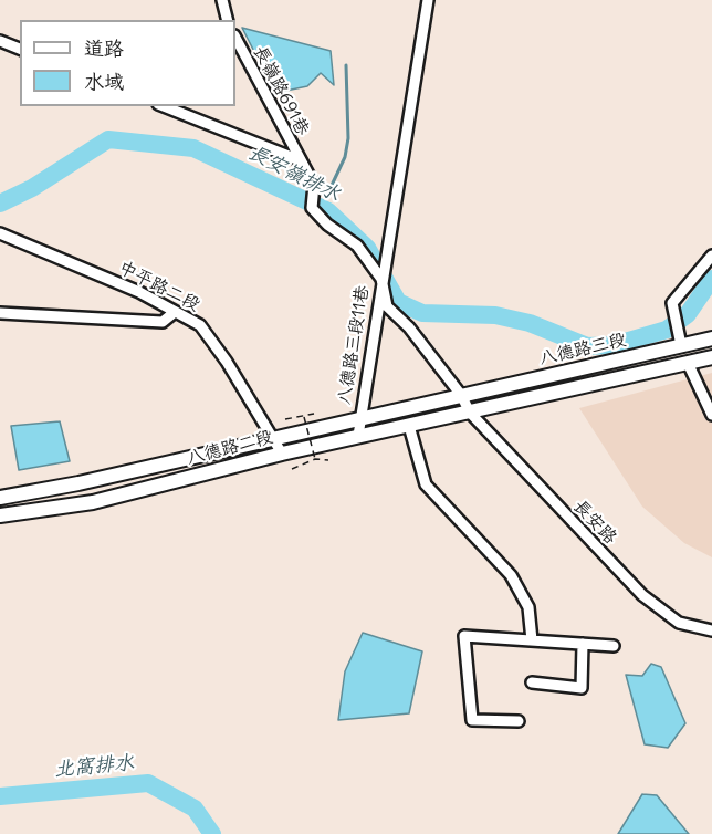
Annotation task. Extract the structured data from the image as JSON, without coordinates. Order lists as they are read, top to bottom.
{
  "streets": {
    "main road": ["八德路三段", "八德路二段"],
    "street": [
      "長嶺路691巷",
      "中平路二段",
      "八德路三段11巷",
      "長安路"
    ]
  },
  "crossings": [
    ["長嶺路691巷", "八德路三段11巷"],
    ["中平路二段", "八德路二段"],
    ["八德路三段11巷", "八德路二段"],
    ["八德路三段11巷", "長安路"],
    ["八德路三段", "八德路二段"],
    ["八德路三段", "長安路"],
    ["八德路二段", "長安路"]
  ],
  "water": ["長安嶺排水", "北窩排水"],
  "legend": ["道路", "水域"]
}
